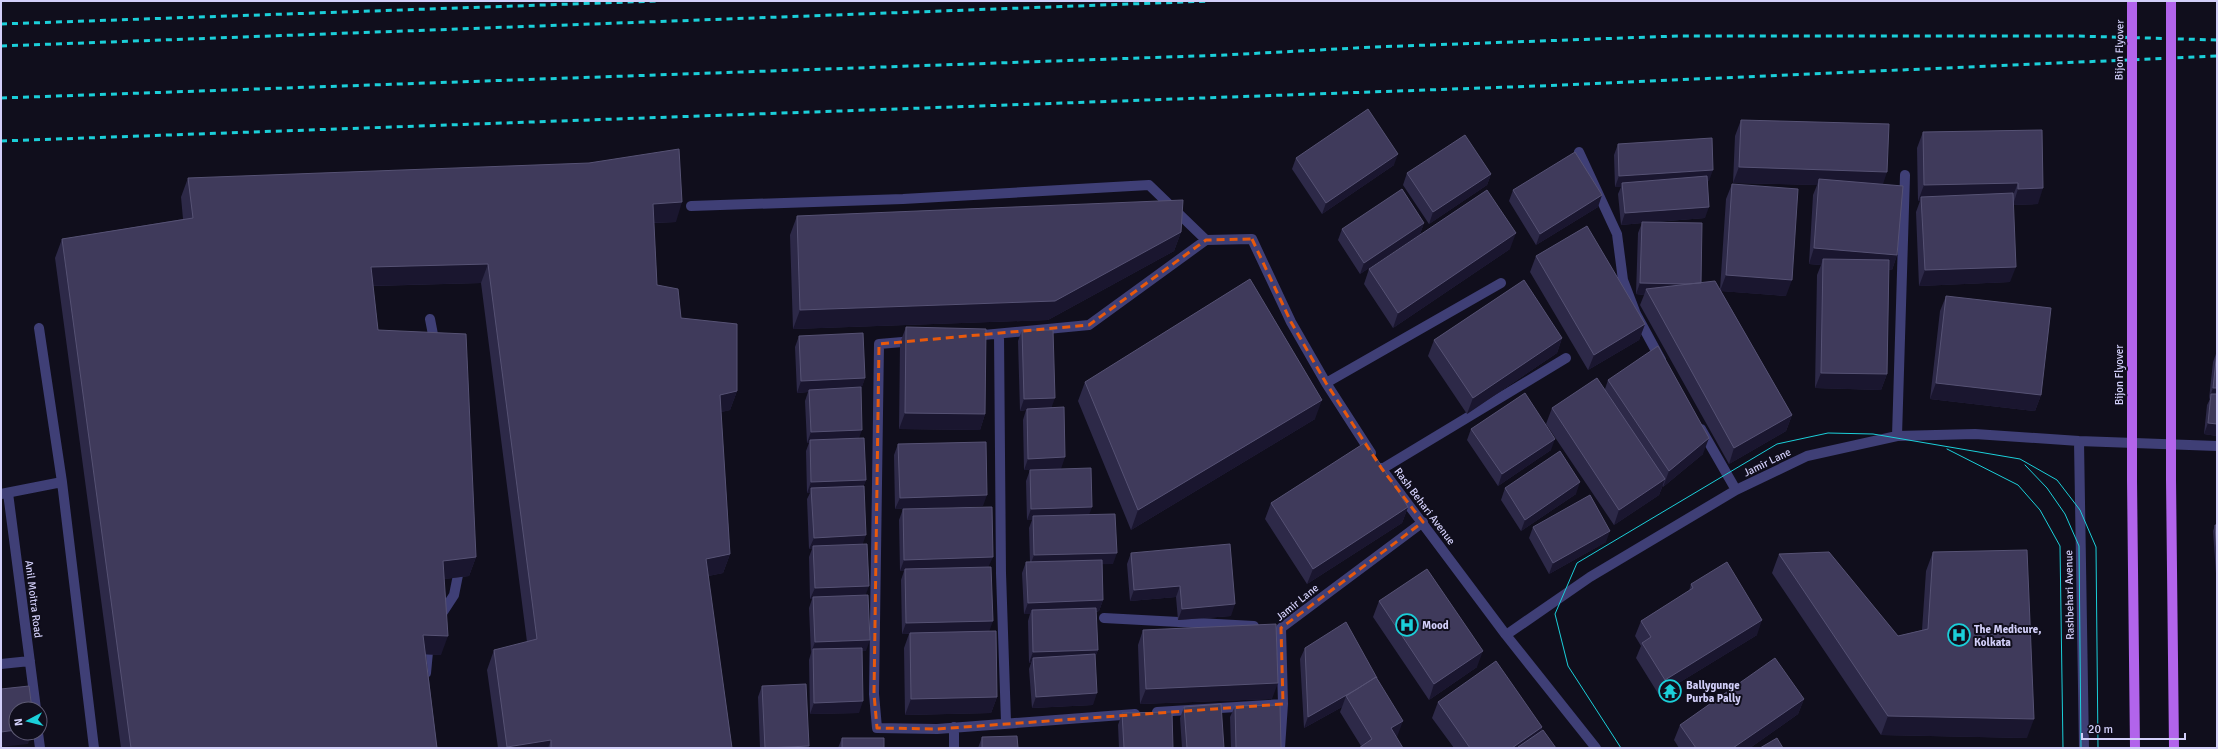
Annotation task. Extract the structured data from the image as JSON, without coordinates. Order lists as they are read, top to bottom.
{
  "streets": {
    "main road": ["Bijon Flyover"],
    "street": [
      "Jamir Lane",
      "Rash Behari Avenue",
      "Rashbehari Avenue",
      "Anil Moitra Road"
    ]
  },
  "crossings": [
    ["Jamir Lane", "Rash Behari Avenue"],
    ["Jamir Lane", "Rashbehari Avenue"]
  ],
  "places": {
    "hospital": ["Mood", "The Medicure, Kolkata"],
    "temple": ["Ballygunge Purba Pally"]
  },
  "scale_bar": "20 m",
  "north": "left"
}
